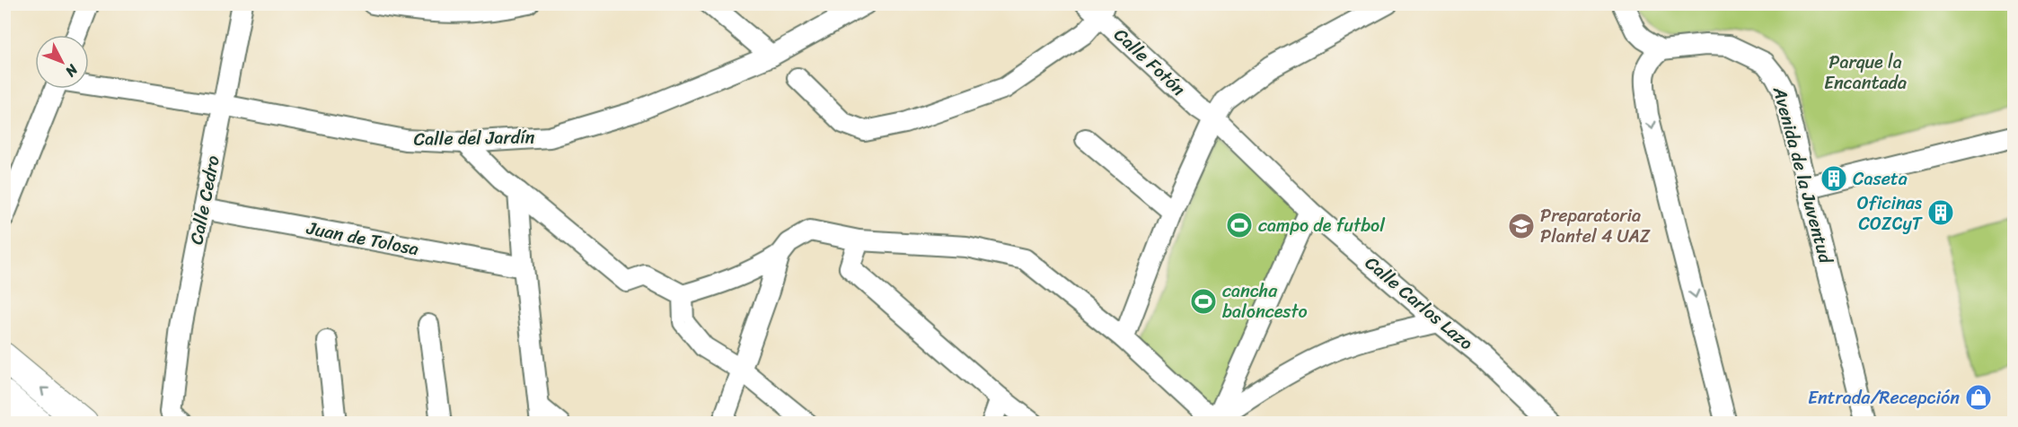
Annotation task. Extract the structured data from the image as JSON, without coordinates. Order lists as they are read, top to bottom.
{
  "streets": {
    "street": [
      "Calle Fotón",
      "Calle del Jardín",
      "Avenida de la Juventud",
      "Calle Cedro",
      "Juan de Tolosa",
      "Calle Carlos Lazo"
    ]
  },
  "crossings": [
    ["Calle Fotón", "Calle Carlos Lazo"],
    ["Calle del Jardín", "Calle Cedro"],
    ["Calle Cedro", "Juan de Tolosa"]
  ],
  "parks": ["Parque la Encantada"],
  "places": {
    "building": ["Caseta", "Oficinas COZCyT"],
    "sports": ["campo de futbol", "cancha baloncesto"],
    "school or university": ["Preparatoria Plantel 4 UAZ"],
    "shop": ["Entrada/Recepción"]
  },
  "north": "bottom right"
}
